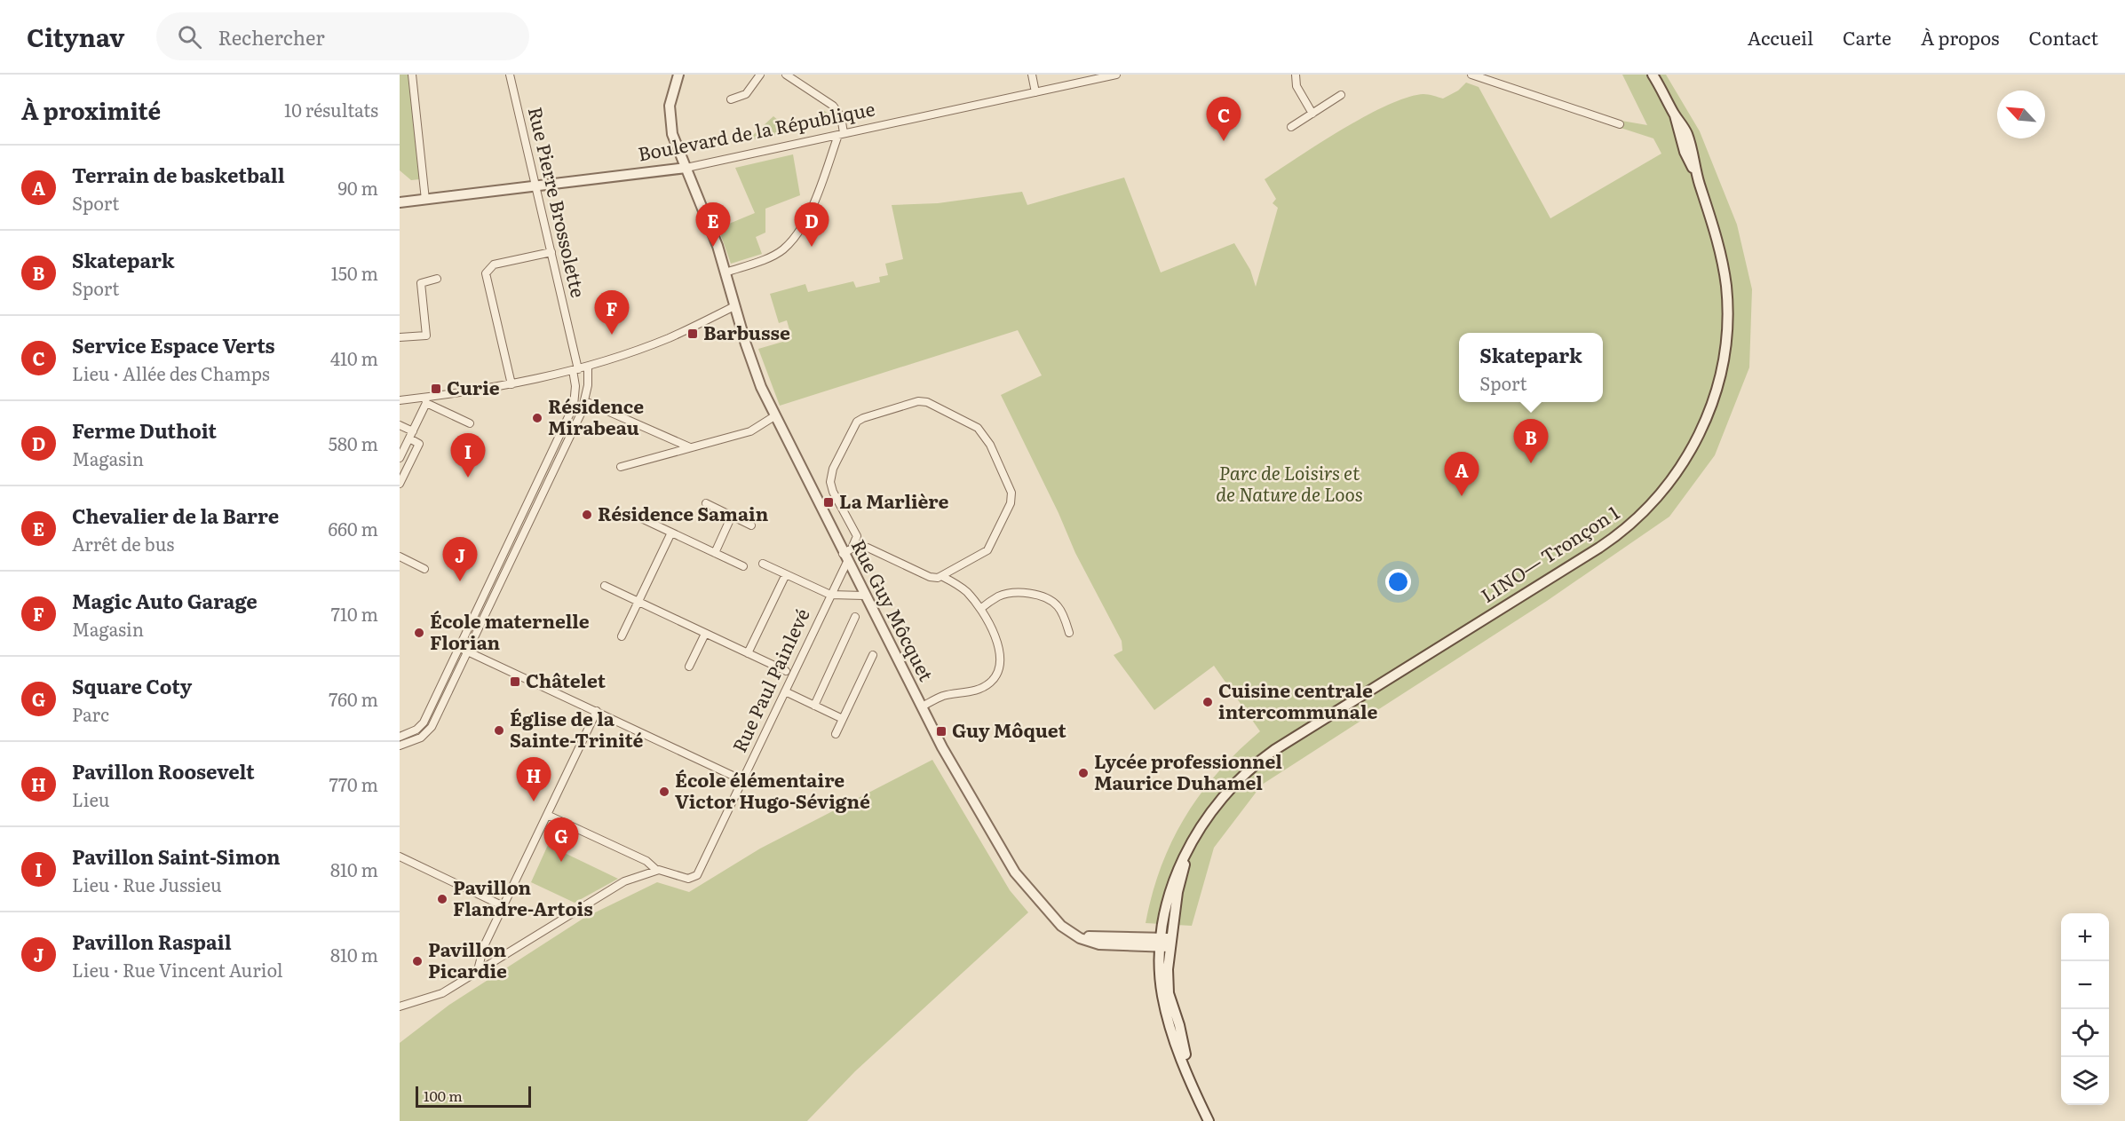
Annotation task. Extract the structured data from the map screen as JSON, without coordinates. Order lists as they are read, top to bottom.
{
  "streets": {
    "main road": ["Boulevard de la République", "LINO— Tronçon 1", "Rue Guy Môcquet"],
    "street": ["Rue Pierre Brossolette", "Rue Paul Painlevé"]
  },
  "crossings": [
    ["Boulevard de la République", "Rue Pierre Brossolette"],
    ["Boulevard de la République", "Rue Guy Môcquet"],
    ["LINO— Tronçon 1", "Rue Guy Môcquet"],
    ["Rue Guy Môcquet", "Rue Paul Painlevé"]
  ],
  "parks": ["Parc de Loisirs et de Nature de Loos"],
  "places": {
    "transit": [
      "Barbusse",
      "Curie",
      "La Marlière",
      "Châtelet",
      "Guy Môquet"
    ],
    "other": [
      "Résidence Mirabeau",
      "Résidence Samain",
      "École maternelle Florian",
      "Cuisine centrale intercommunale",
      "Église de la Sainte-Trinité",
      "Lycée professionnel Maurice Duhamel",
      "École élémentaire Victor Hugo-Sévigné",
      "Pavillon Flandre-Artois",
      "Pavillon Picardie"
    ]
  },
  "scale_bar": "100 m",
  "north": "top left",
  "page": {
    "header": "Citynav",
    "search": "Rechercher",
    "nav": [
      "Accueil",
      "Carte",
      "À propos",
      "Contact"
    ],
    "heading": ["À proximité", "10 résultats"],
    "pins": [
      "C",
      "D",
      "E",
      "F",
      "B",
      "I",
      "A",
      "J",
      "H",
      "G"
    ],
    "list": [
      {
        "mark": "A",
        "name": "Terrain de basketball",
        "note": "Sport",
        "value": "90 m"
      },
      {
        "mark": "B",
        "name": "Skatepark",
        "note": "Sport",
        "value": "150 m"
      },
      {
        "mark": "C",
        "name": "Service Espace Verts",
        "note": "Lieu · Allée des Champs",
        "value": "410 m"
      },
      {
        "mark": "D",
        "name": "Ferme Duthoit",
        "note": "Magasin",
        "value": "580 m"
      },
      {
        "mark": "E",
        "name": "Chevalier de la Barre",
        "note": "Arrêt de bus",
        "value": "660 m"
      },
      {
        "mark": "F",
        "name": "Magic Auto Garage",
        "note": "Magasin",
        "value": "710 m"
      },
      {
        "mark": "G",
        "name": "Square Coty",
        "note": "Parc",
        "value": "760 m"
      },
      {
        "mark": "H",
        "name": "Pavillon Roosevelt",
        "note": "Lieu",
        "value": "770 m"
      },
      {
        "mark": "I",
        "name": "Pavillon Saint-Simon",
        "note": "Lieu · Rue Jussieu",
        "value": "810 m"
      },
      {
        "mark": "J",
        "name": "Pavillon Raspail",
        "note": "Lieu · Rue Vincent Auriol",
        "value": "810 m"
      }
    ],
    "popup": ["Skatepark", "Sport"],
    "map_buttons": ["+", "−"],
    "scale": "100 m"
  }
}
